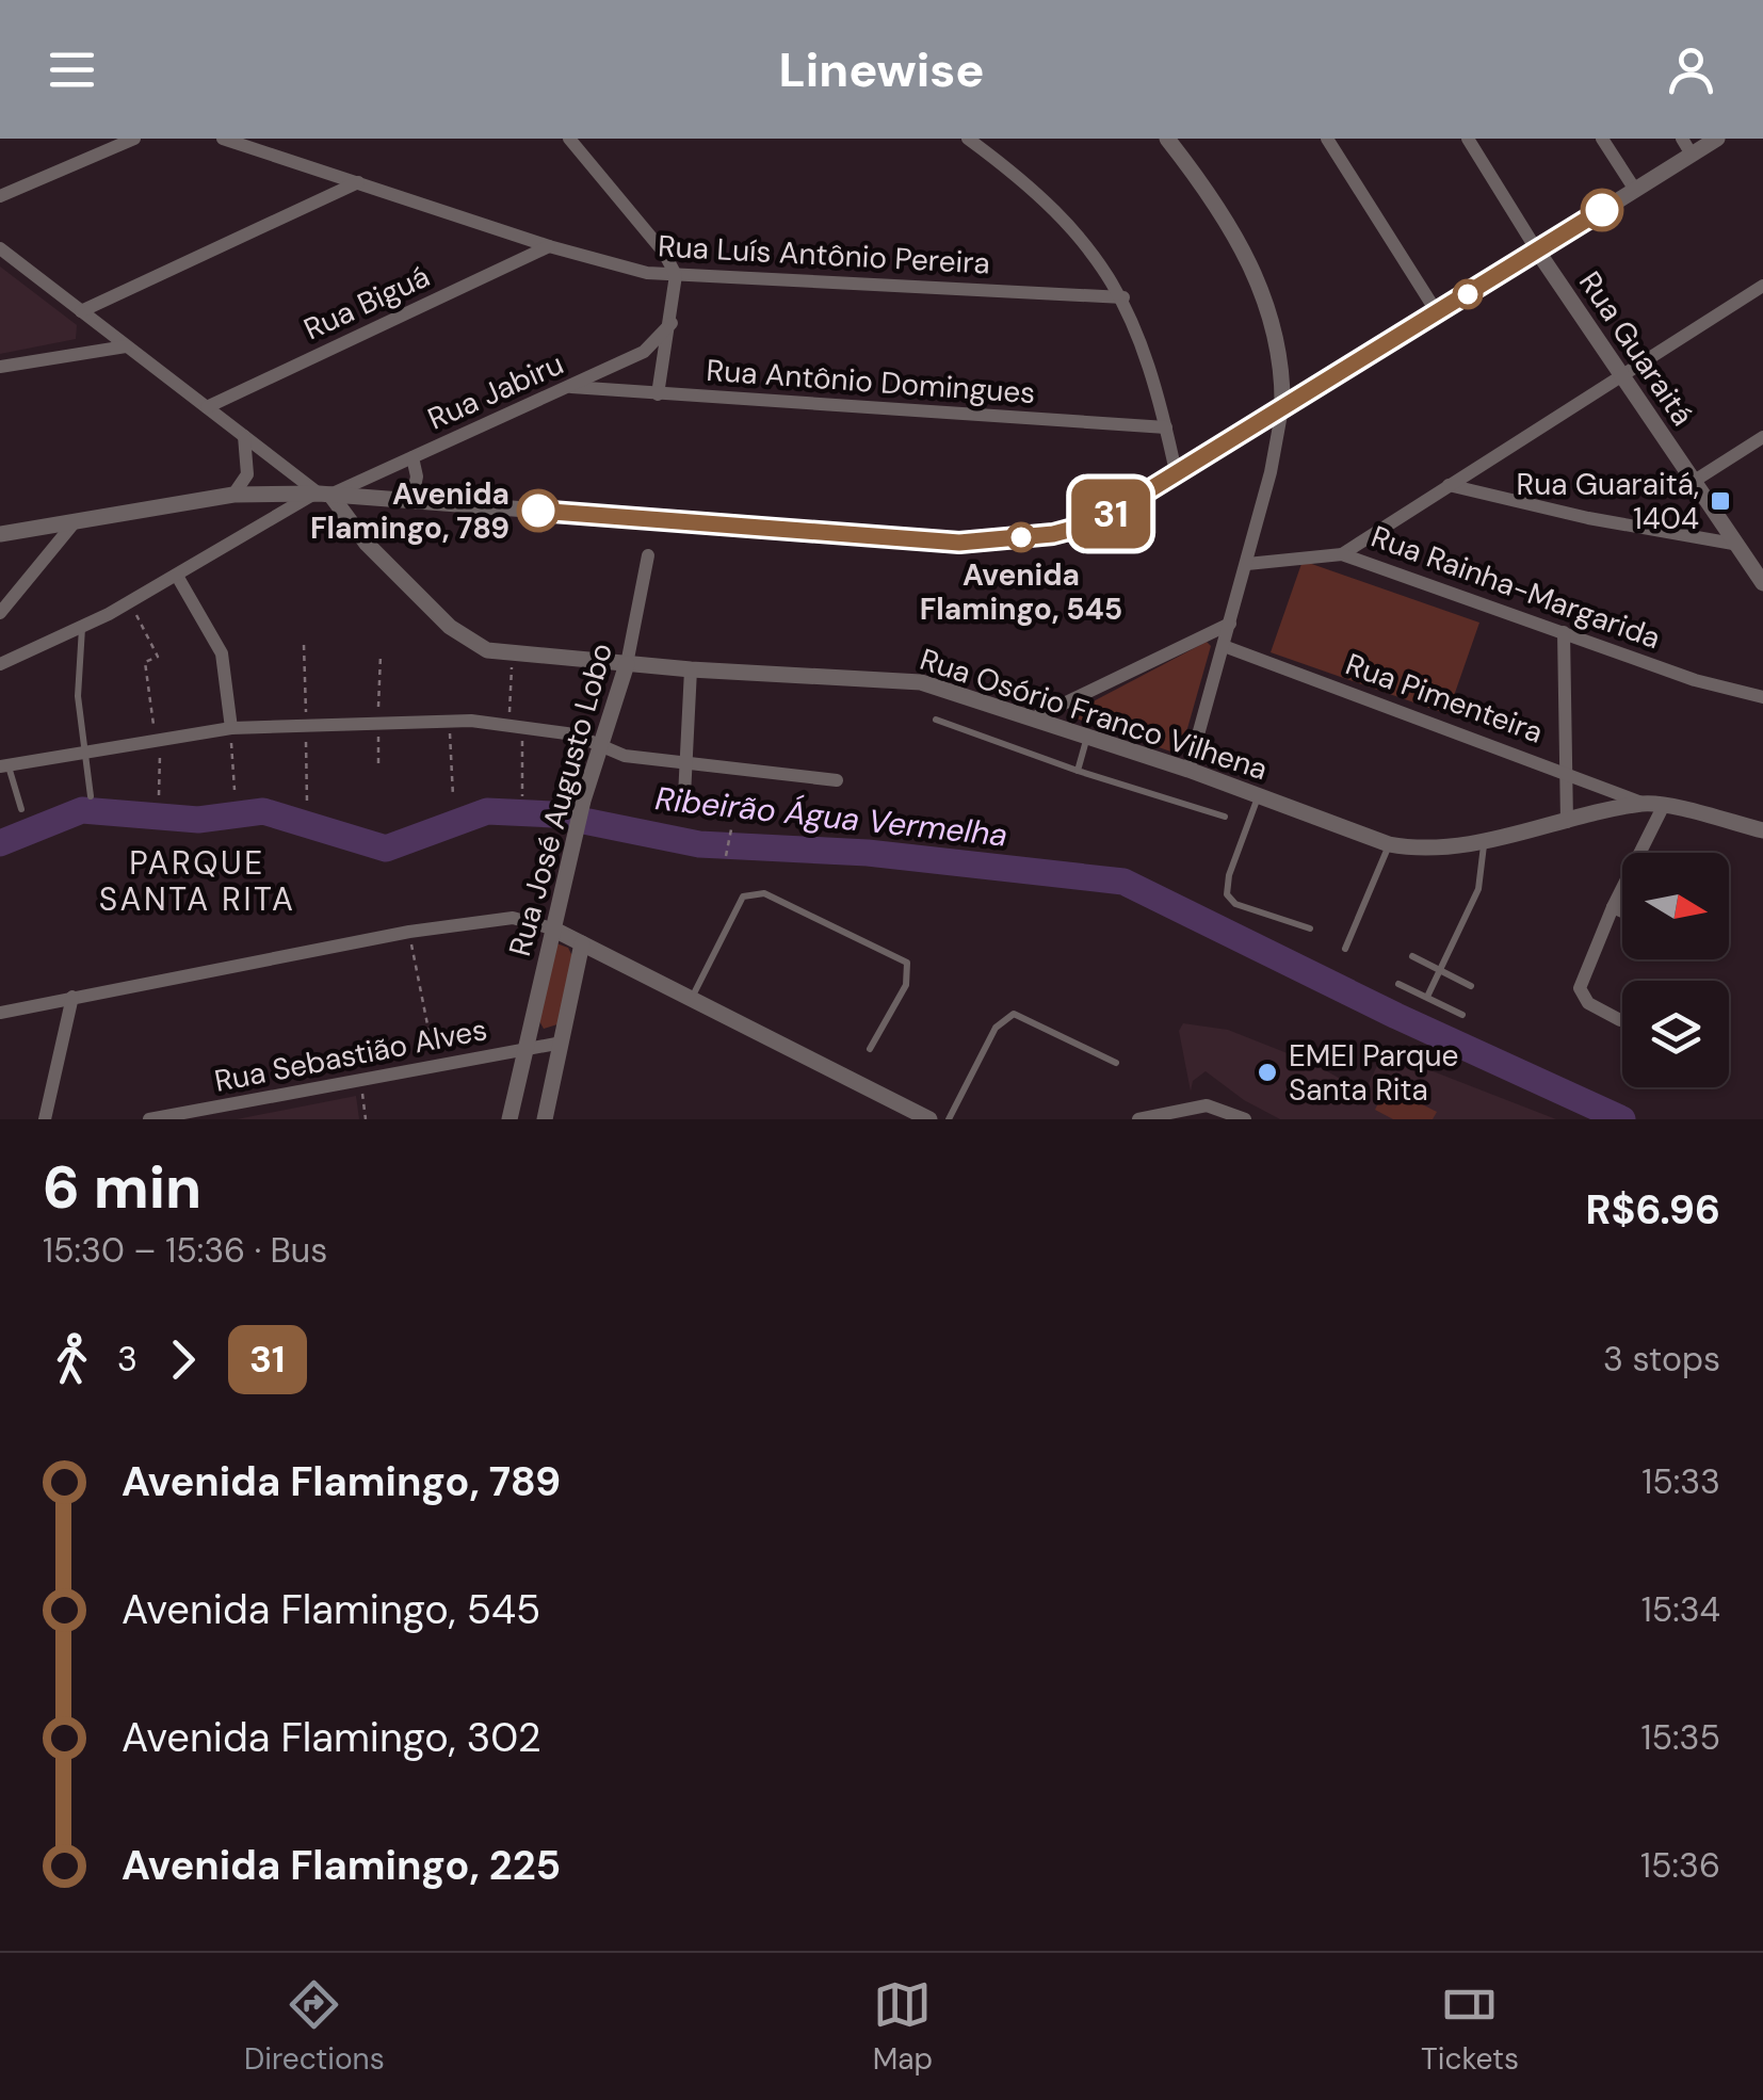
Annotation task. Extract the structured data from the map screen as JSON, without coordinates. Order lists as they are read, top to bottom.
{
  "streets": {
    "street": [
      "Rua Luís Antônio Pereira",
      "Rua Biguá",
      "Rua Guaraitá",
      "Rua Antônio Domingues",
      "Rua Jabiru",
      "Rua Rainha-Margarida",
      "Rua Pimenteira",
      "Rua Osório Franco Vilhena",
      "Rua José Augusto Lobo",
      "Rua Sebastião Alves"
    ]
  },
  "crossings": [
    ["Rua Luís Antônio Pereira", "Rua Biguá"],
    ["Rua Antônio Domingues", "Rua Jabiru"],
    ["Rua Jabiru", "Rua Osório Franco Vilhena"],
    ["Rua Pimenteira", "Rua Osório Franco Vilhena"],
    ["Rua Osório Franco Vilhena", "Rua José Augusto Lobo"],
    ["Rua José Augusto Lobo", "Rua Sebastião Alves"]
  ],
  "districts": ["PARQUE SANTA RITA"],
  "water": ["Ribeirão Água Vermelha"],
  "places": {
    "transit": ["Rua Guaraitá, 1404"],
    "other": ["Avenida Flamingo, 789", "Avenida Flamingo, 545", "EMEI Parque Santa Rita"]
  },
  "lines": ["bus line 31"],
  "north": "right",
  "page": {
    "header": "Linewise",
    "on_map": "31",
    "heading": ["6 min", "15:30 – 15:36 · Bus", "R$6.96"],
    "legs": ["3", "31", "3 stops"],
    "list": [
      {
        "name": "Avenida Flamingo, 789",
        "value": "15:33"
      },
      {
        "name": "Avenida Flamingo, 545",
        "value": "15:34"
      },
      {
        "name": "Avenida Flamingo, 302",
        "value": "15:35"
      },
      {
        "name": "Avenida Flamingo, 225",
        "value": "15:36"
      }
    ],
    "tabs": ["Directions", "Map", "Tickets"]
  }
}
